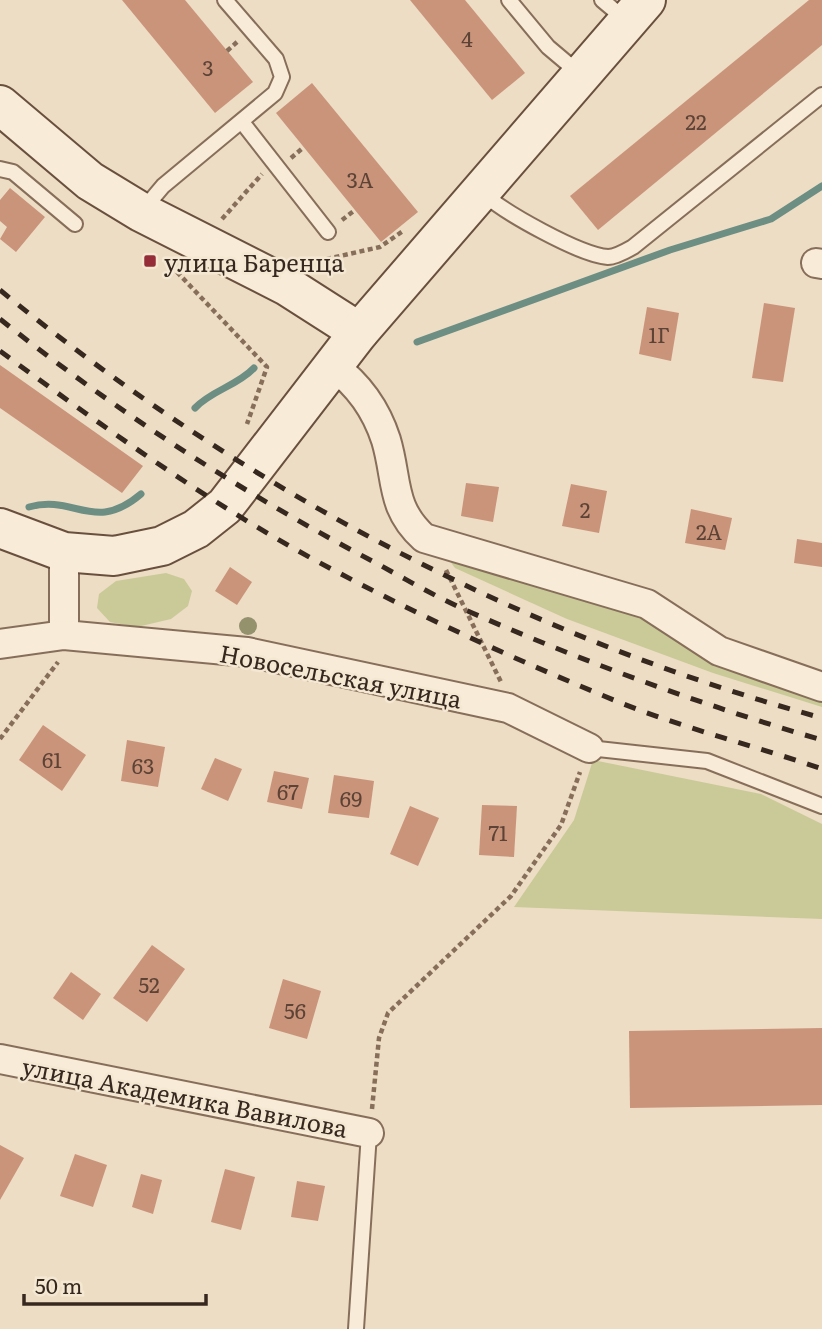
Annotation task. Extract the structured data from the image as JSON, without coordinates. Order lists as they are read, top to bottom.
{
  "streets": {
    "street": ["Новосельская улица", "улица Академика Вавилова"]
  },
  "places": {
    "transit": ["улица Баренца"]
  },
  "house_numbers": [
    "4",
    "3",
    "22",
    "3А",
    "1Г",
    "2",
    "2А",
    "61",
    "63",
    "67",
    "69",
    "71",
    "52",
    "56"
  ],
  "scale_bar": "50 m"
}
